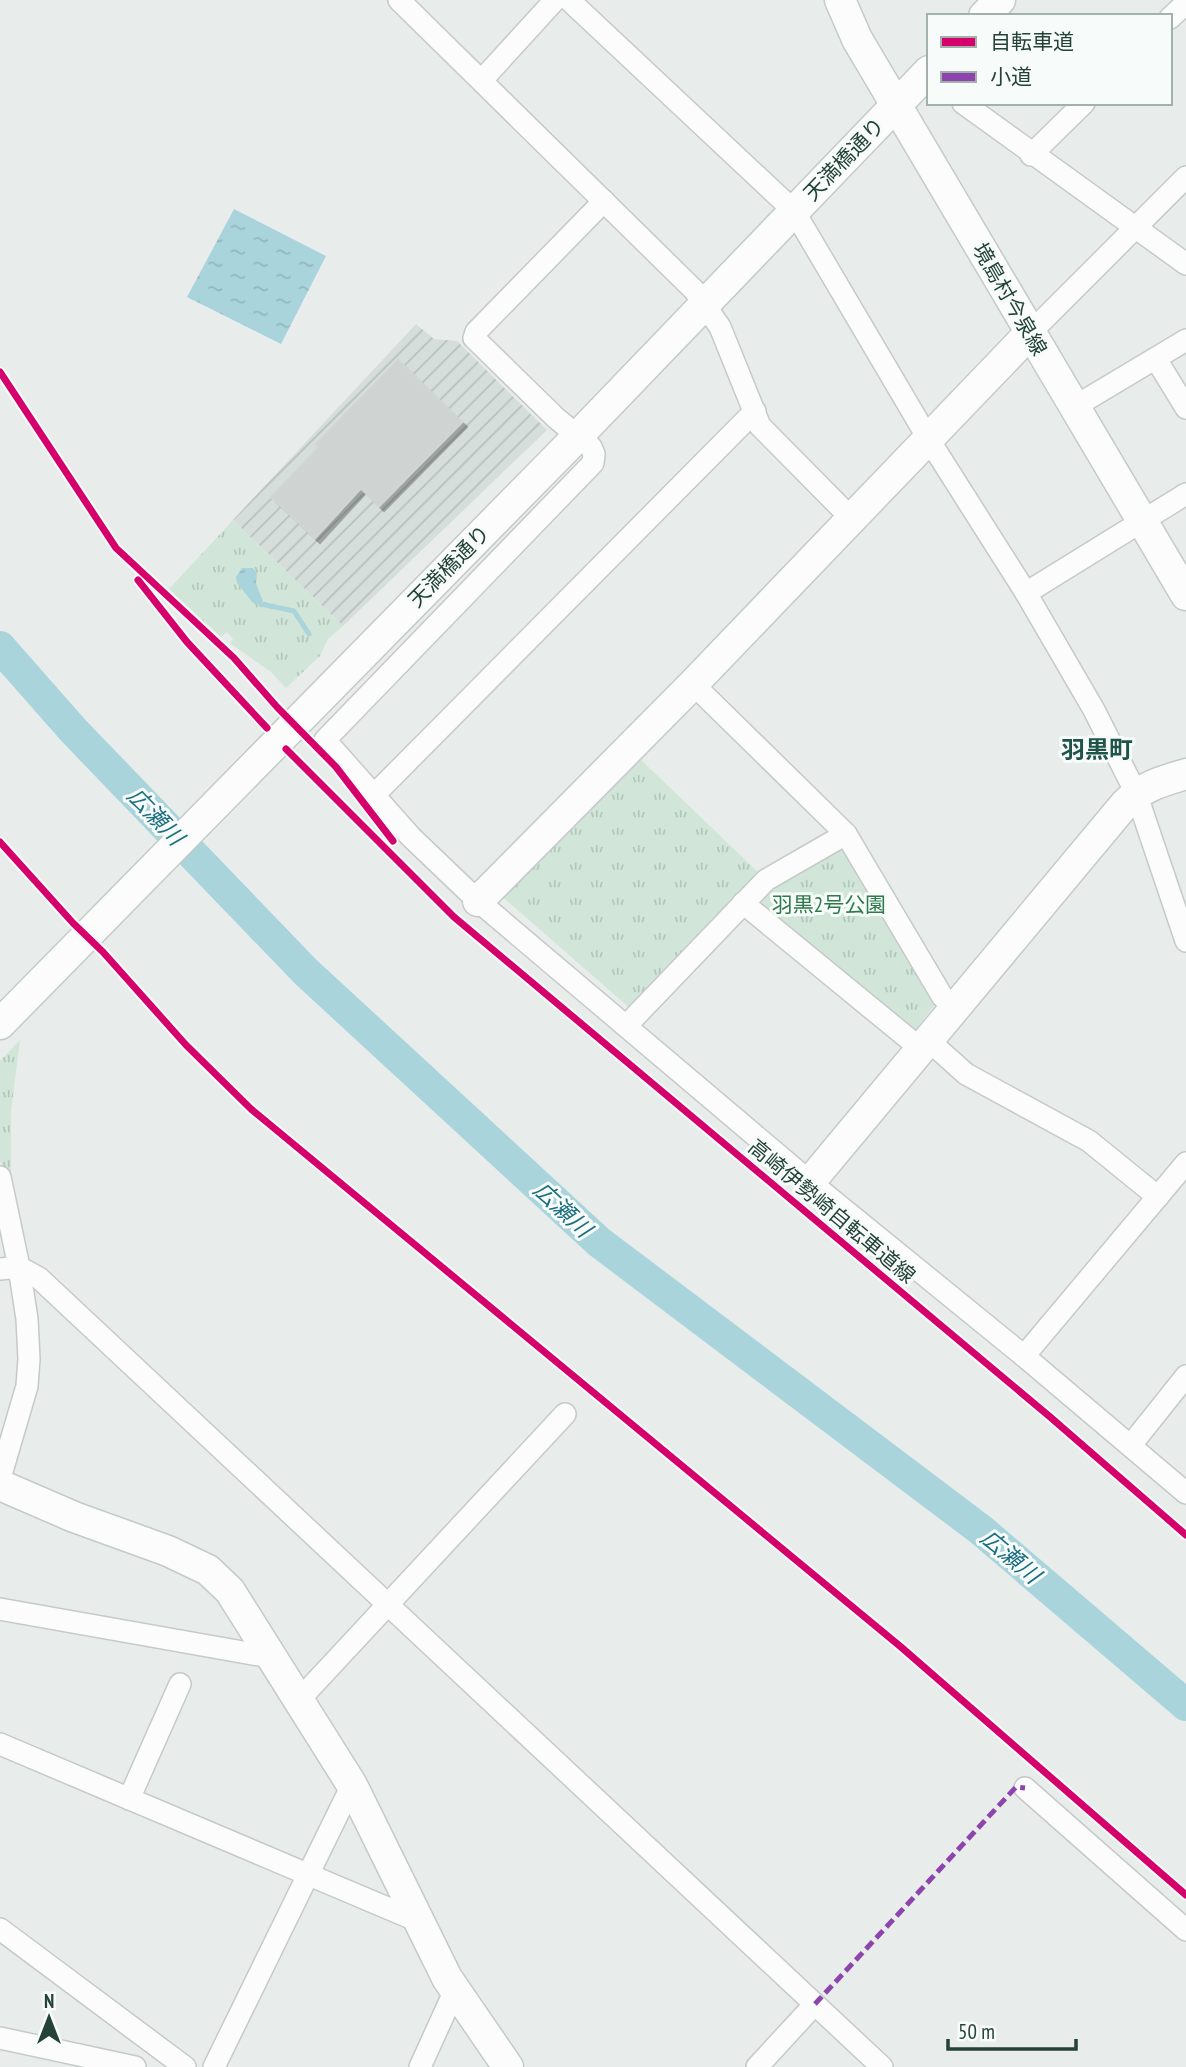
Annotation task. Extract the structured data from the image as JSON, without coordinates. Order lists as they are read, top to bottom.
{
  "streets": {
    "street": ["天満橋通り", "境島村今泉線"],
    "cycle path": ["高崎伊勢崎自転車道線"]
  },
  "crossings": [
    ["天満橋通り", "境島村今泉線"]
  ],
  "districts": ["羽黒町"],
  "water": ["広瀬川"],
  "parks": ["羽黒2号公園"],
  "legend": ["自転車道", "小道"],
  "scale_bar": "50 m",
  "north": "top"
}
